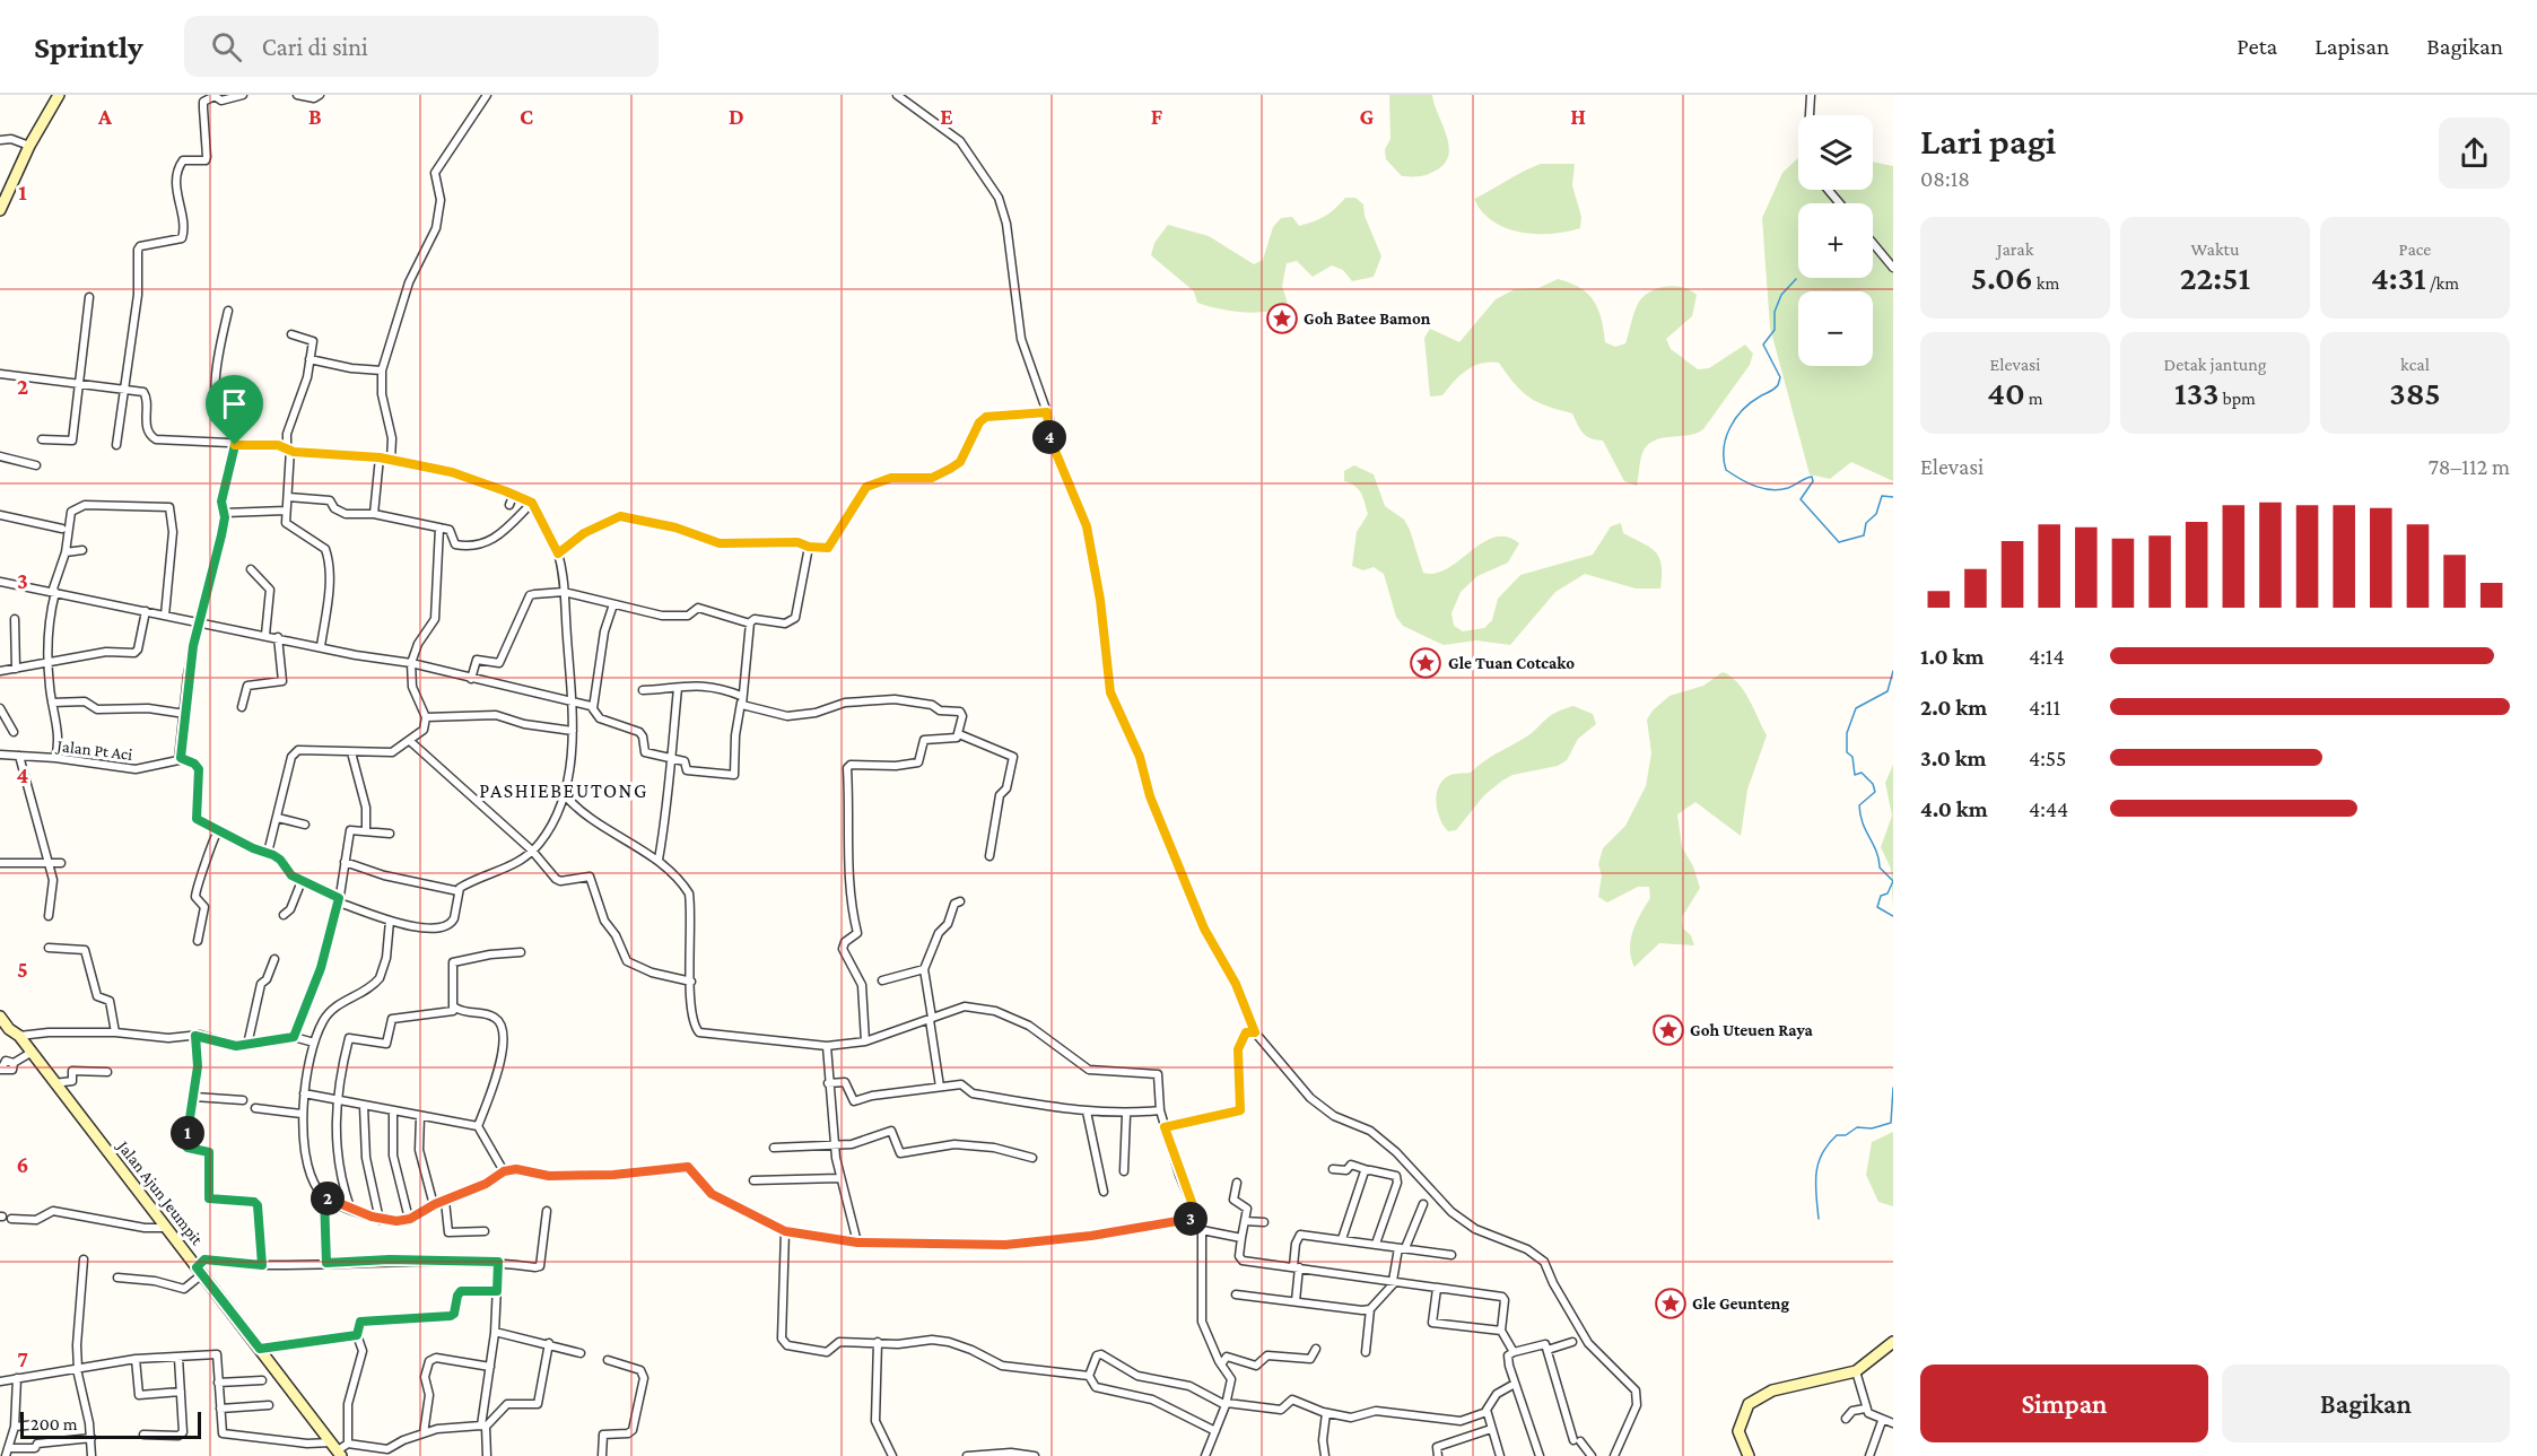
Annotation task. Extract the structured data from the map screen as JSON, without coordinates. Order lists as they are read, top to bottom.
{
  "streets": {
    "street": ["Jalan Pt Aci", "Jalan Ajun Jeumpit"]
  },
  "districts": ["PASHIEBEUTONG"],
  "places": {
    "place": [
      "Goh Batee Bamon",
      "Gle Tuan Cotcako",
      "Goh Uteuen Raya",
      "Gle Geunteng"
    ]
  },
  "scale_bar": "200 m",
  "page": {
    "header": "Sprintly",
    "search": "Cari di sini",
    "nav": ["Peta", "Lapisan", "Bagikan"],
    "heading": ["Lari pagi", "08:18"],
    "map_buttons": ["+", "−"],
    "stats": [
      ["Jarak", "5.06 km"],
      ["Waktu", "22:51"],
      ["Pace", "4:31 /km"],
      ["Elevasi", "40 m"],
      ["Detak jantung", "133 bpm"],
      ["kcal", "385"]
    ],
    "pins": [
      "4",
      "1",
      "2",
      "3"
    ],
    "chart": ["Elevasi", "78–112 m"],
    "list": [
      {
        "name": "1.0 km",
        "note": "4:14"
      },
      {
        "name": "2.0 km",
        "note": "4:11"
      },
      {
        "name": "3.0 km",
        "note": "4:55"
      },
      {
        "name": "4.0 km",
        "note": "4:44"
      }
    ],
    "buttons": ["Simpan", "Bagikan"],
    "scale": "200 m"
  },
  "grid": {
    "columns": [
      "A",
      "B",
      "C",
      "D",
      "E",
      "F",
      "G",
      "H"
    ],
    "rows": [
      "1",
      "2",
      "3",
      "4",
      "5",
      "6",
      "7"
    ]
  }
}
